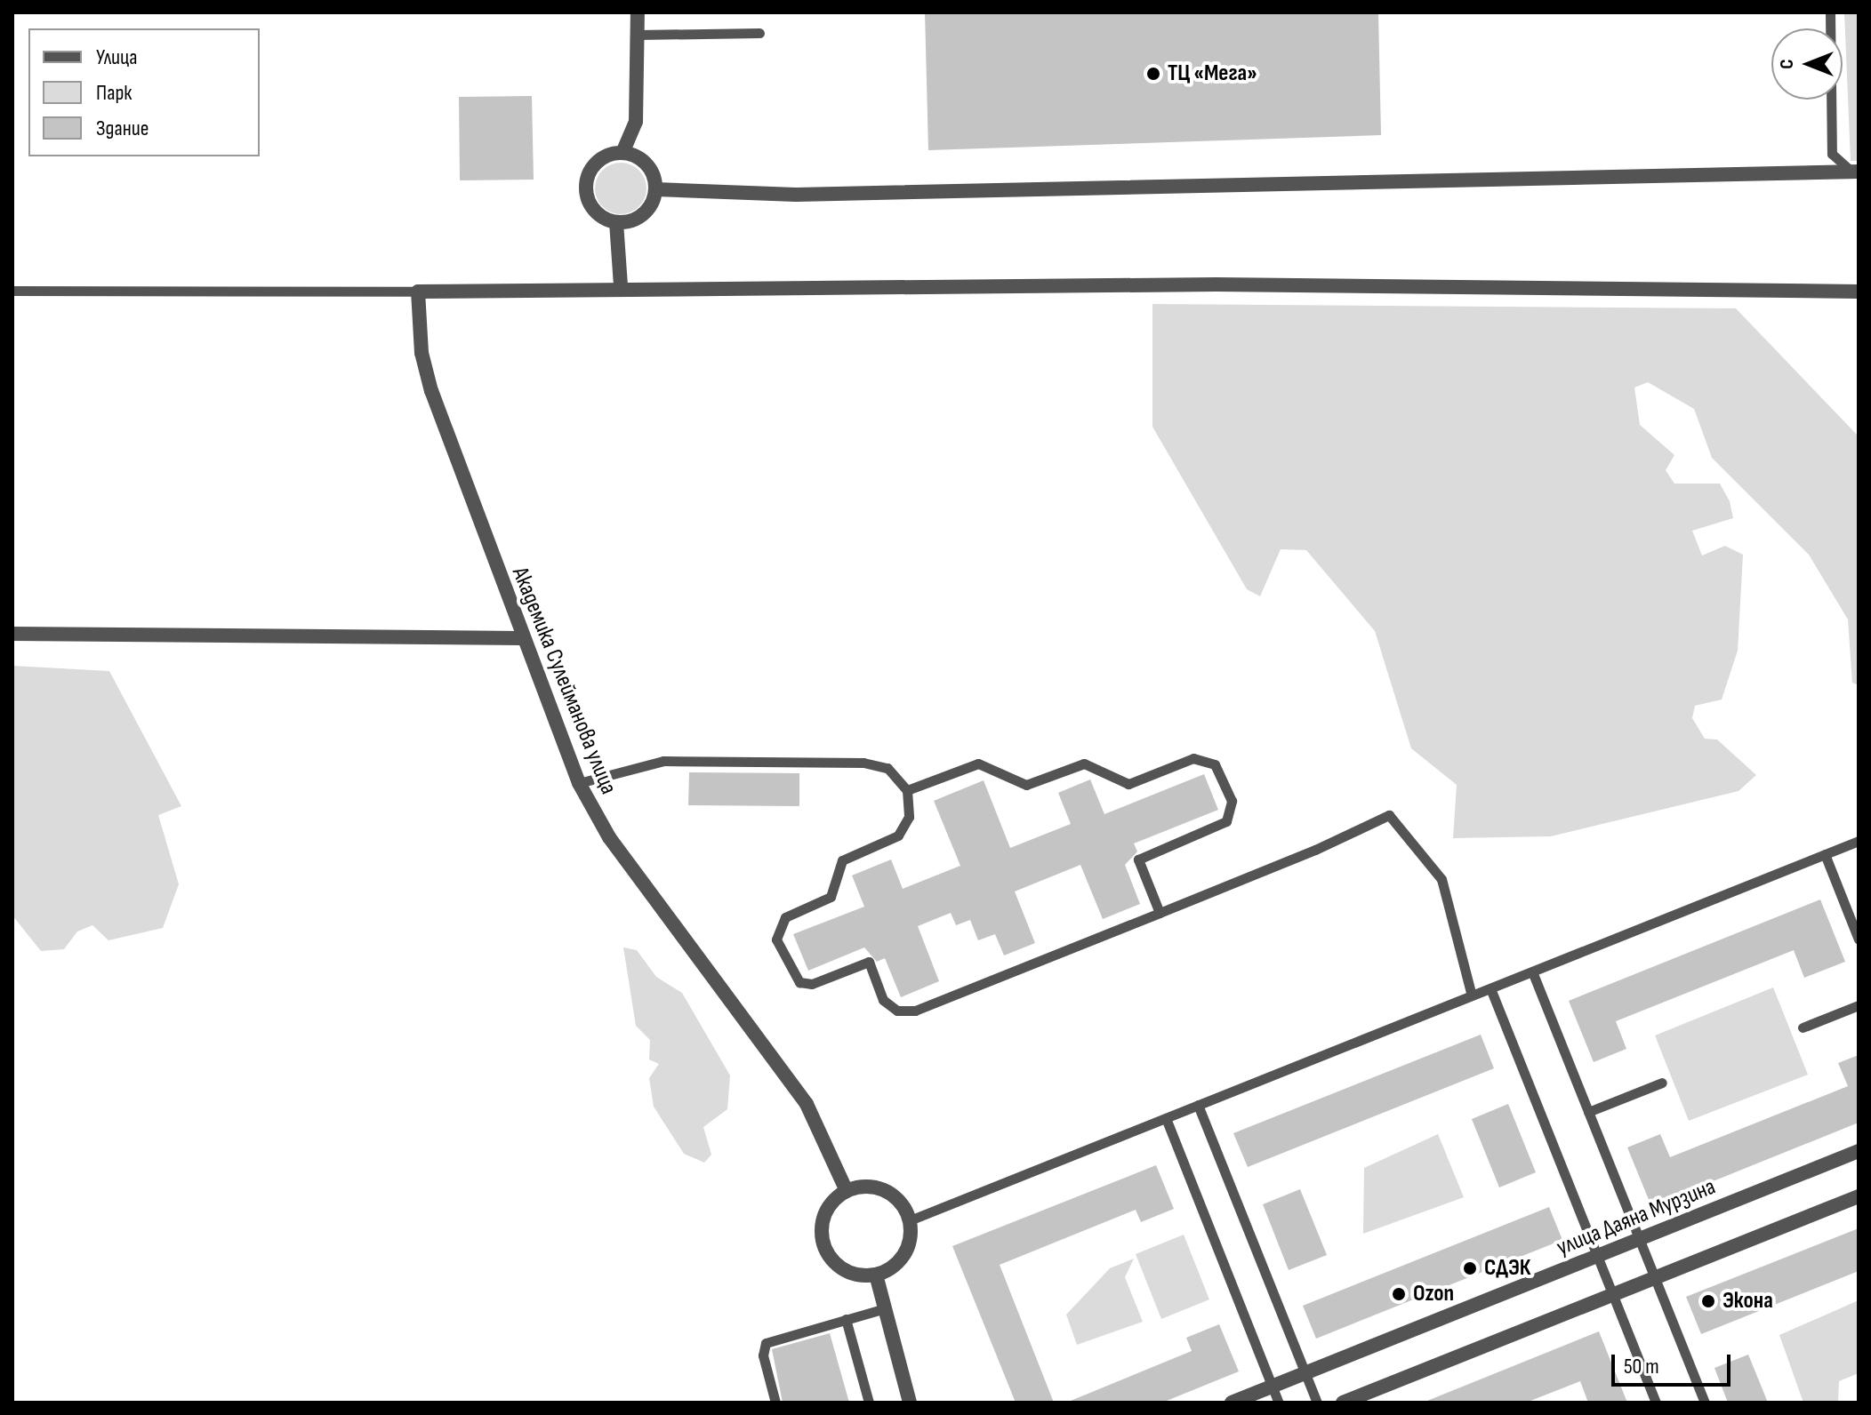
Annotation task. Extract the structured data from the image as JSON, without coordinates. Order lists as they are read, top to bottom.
{
  "streets": {
    "street": ["Академика Сулейманова улица", "улица Даяна Мурзина"]
  },
  "places": [
    "ТЦ «Мега»",
    "СДЭК",
    "Ozon",
    "Экона"
  ],
  "legend": ["Улица", "Парк", "Здание"],
  "scale_bar": "50 m",
  "north": "left"
}
